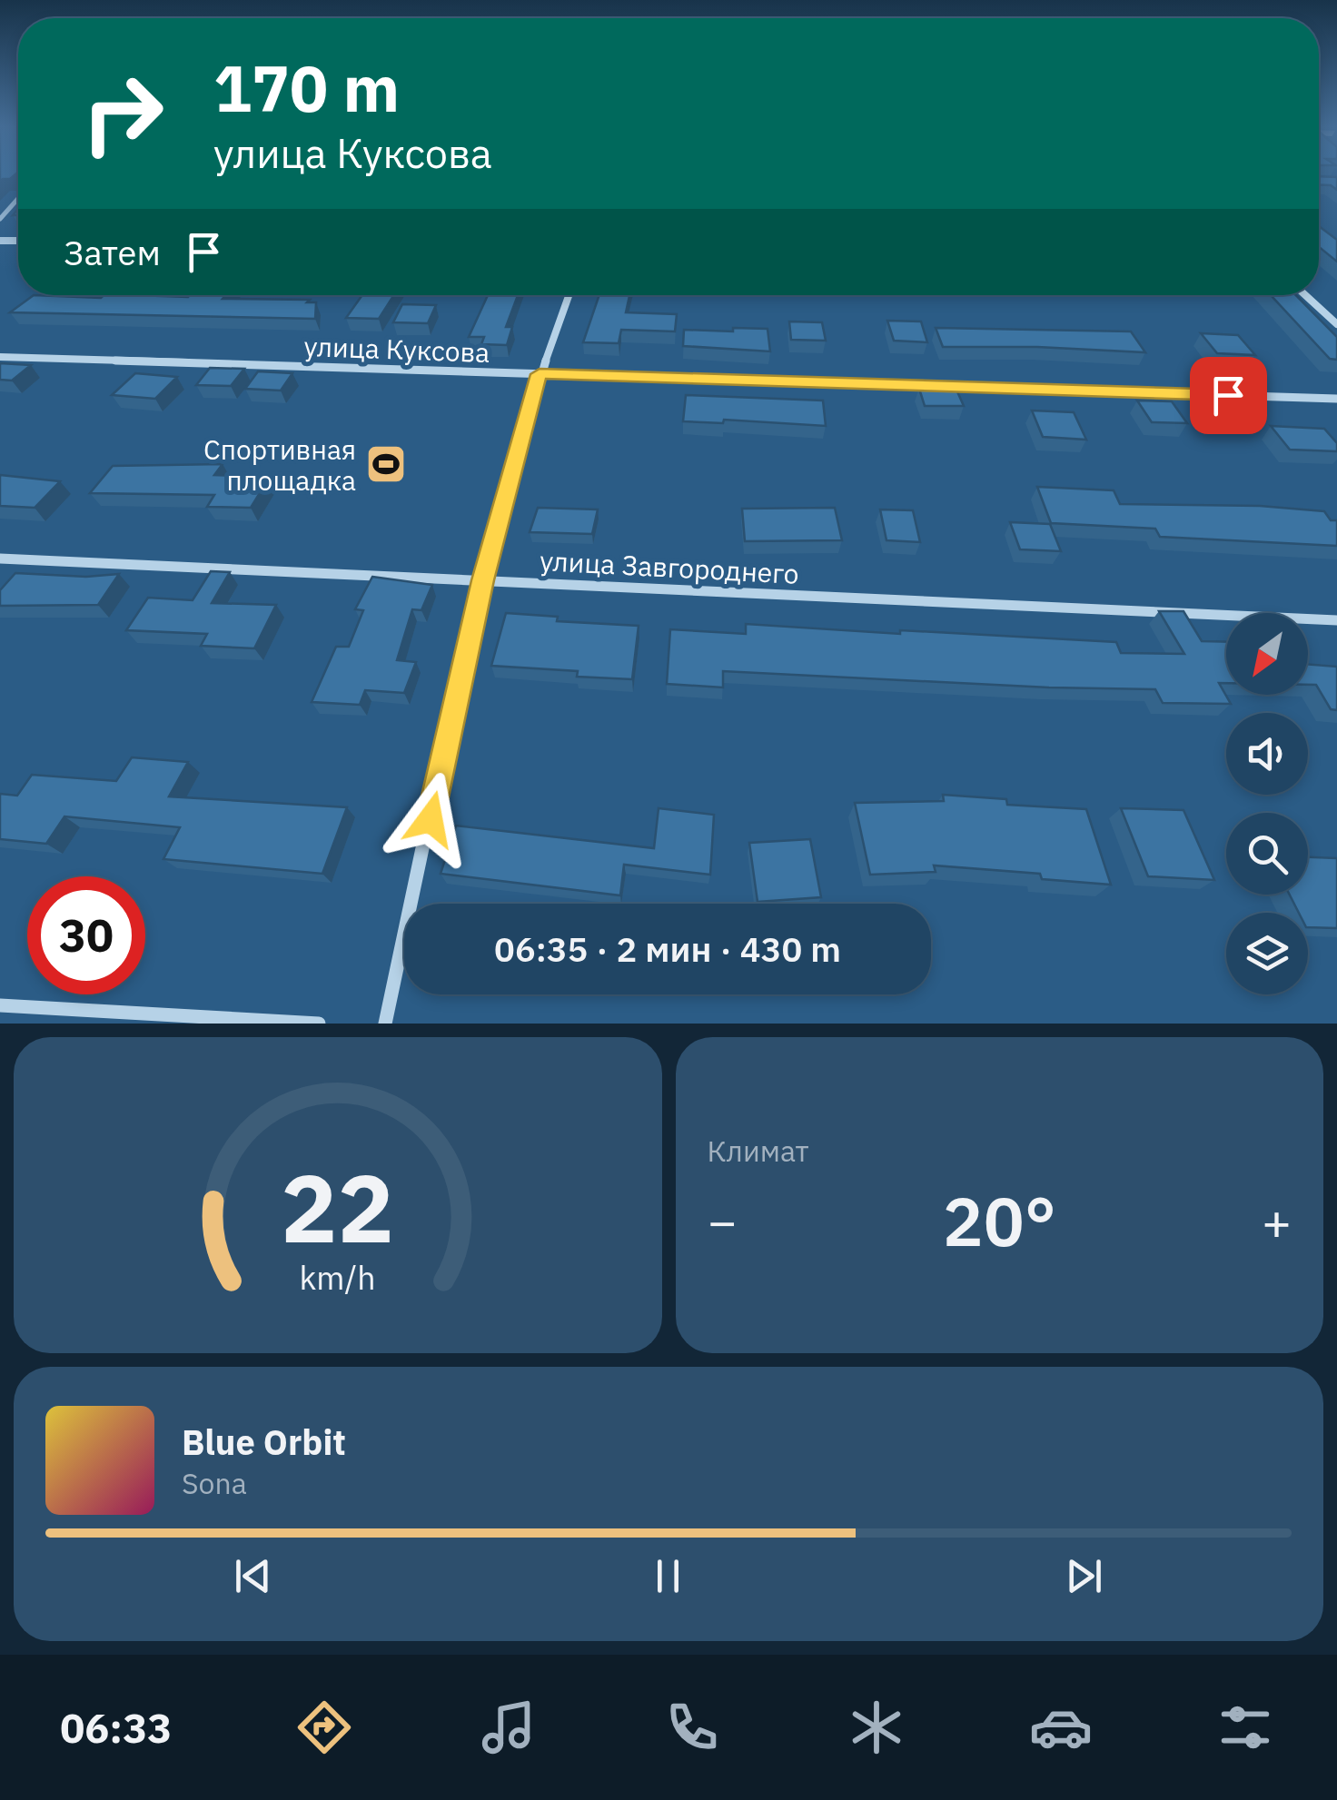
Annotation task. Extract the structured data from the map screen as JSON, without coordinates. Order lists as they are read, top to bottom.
{
  "streets": {
    "street": ["улица Куксова", "улица Завгороднего"]
  },
  "places": {
    "sports": ["Спортивная площадка"]
  },
  "north": "bottom left",
  "page": {
    "turn": ["170 m", "улица Куксова"],
    "then": "Затем",
    "limit": "30",
    "trip": "06:35 · 2 мин · 430 m",
    "tile": "Климат",
    "heat": ["−", "20°", "+"],
    "song": ["Blue Orbit", "Sona"],
    "tabs": "06:33",
    "gauge": ["22", "km/h"]
  }
}
